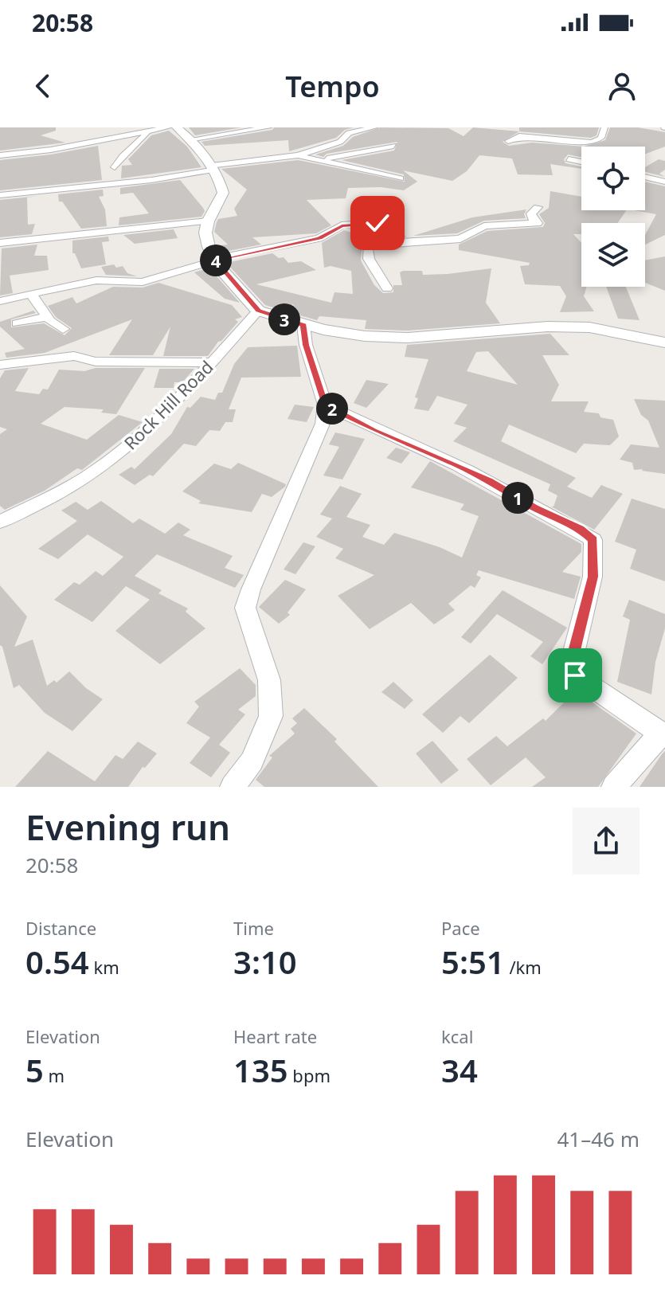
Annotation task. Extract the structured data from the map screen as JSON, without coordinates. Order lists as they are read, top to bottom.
{
  "streets": {
    "street": ["Rock Hill Road"]
  },
  "page": {
    "status": "20:58",
    "header": "Tempo",
    "pins": [
      "4",
      "3",
      "2",
      "1"
    ],
    "heading": ["Evening run", "20:58"],
    "stats": [
      ["Distance", "0.54 km"],
      ["Time", "3:10"],
      ["Pace", "5:51 /km"],
      ["Elevation", "5 m"],
      ["Heart rate", "135 bpm"],
      ["kcal", "34"]
    ],
    "chart": ["Elevation", "41–46 m"]
  }
}
